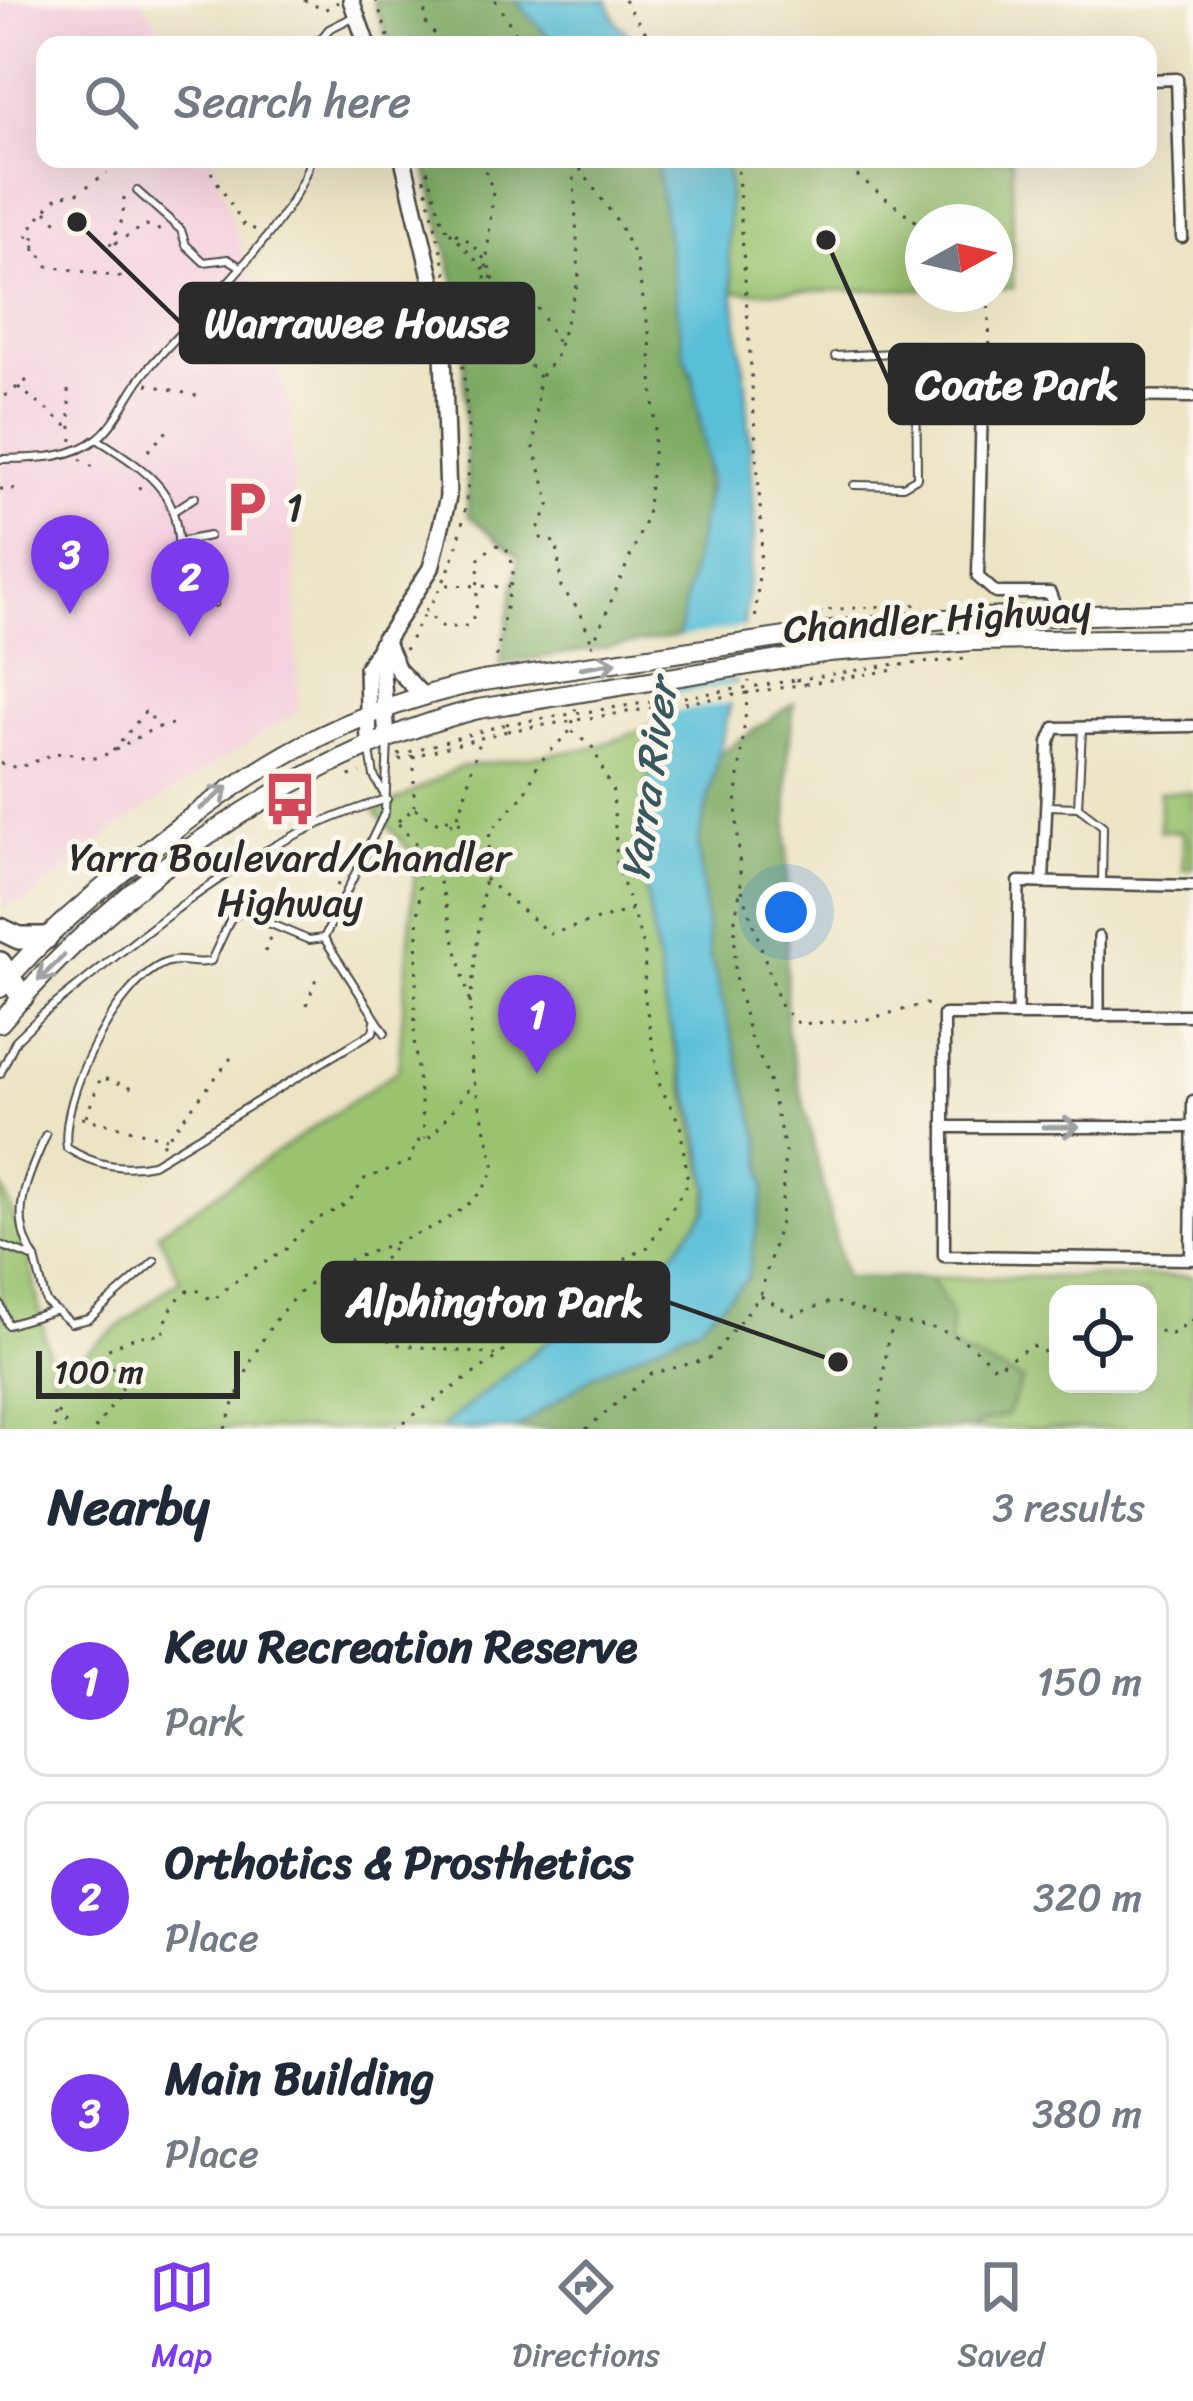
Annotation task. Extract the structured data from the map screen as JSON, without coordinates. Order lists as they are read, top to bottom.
{
  "streets": {
    "main road": ["Chandler Highway"]
  },
  "water": ["Yarra River"],
  "places": {
    "other": ["Warrawee House", "Coate Park", "Alphington Park"],
    "parking": ["1"],
    "bus stop": ["Yarra Boulevard/Chandler Highway"]
  },
  "scale_bar": "100 m",
  "north": "right",
  "page": {
    "search": "Search here",
    "pins": ["3", "2", "1"],
    "scale": "100 m",
    "heading": ["Nearby", "3 results"],
    "list": [
      {
        "mark": "1",
        "name": "Kew Recreation Reserve",
        "note": "Park",
        "value": "150 m"
      },
      {
        "mark": "2",
        "name": "Orthotics & Prosthetics",
        "note": "Place",
        "value": "320 m"
      },
      {
        "mark": "3",
        "name": "Main Building",
        "note": "Place",
        "value": "380 m"
      }
    ],
    "nav": ["Map", "Directions", "Saved"]
  }
}
